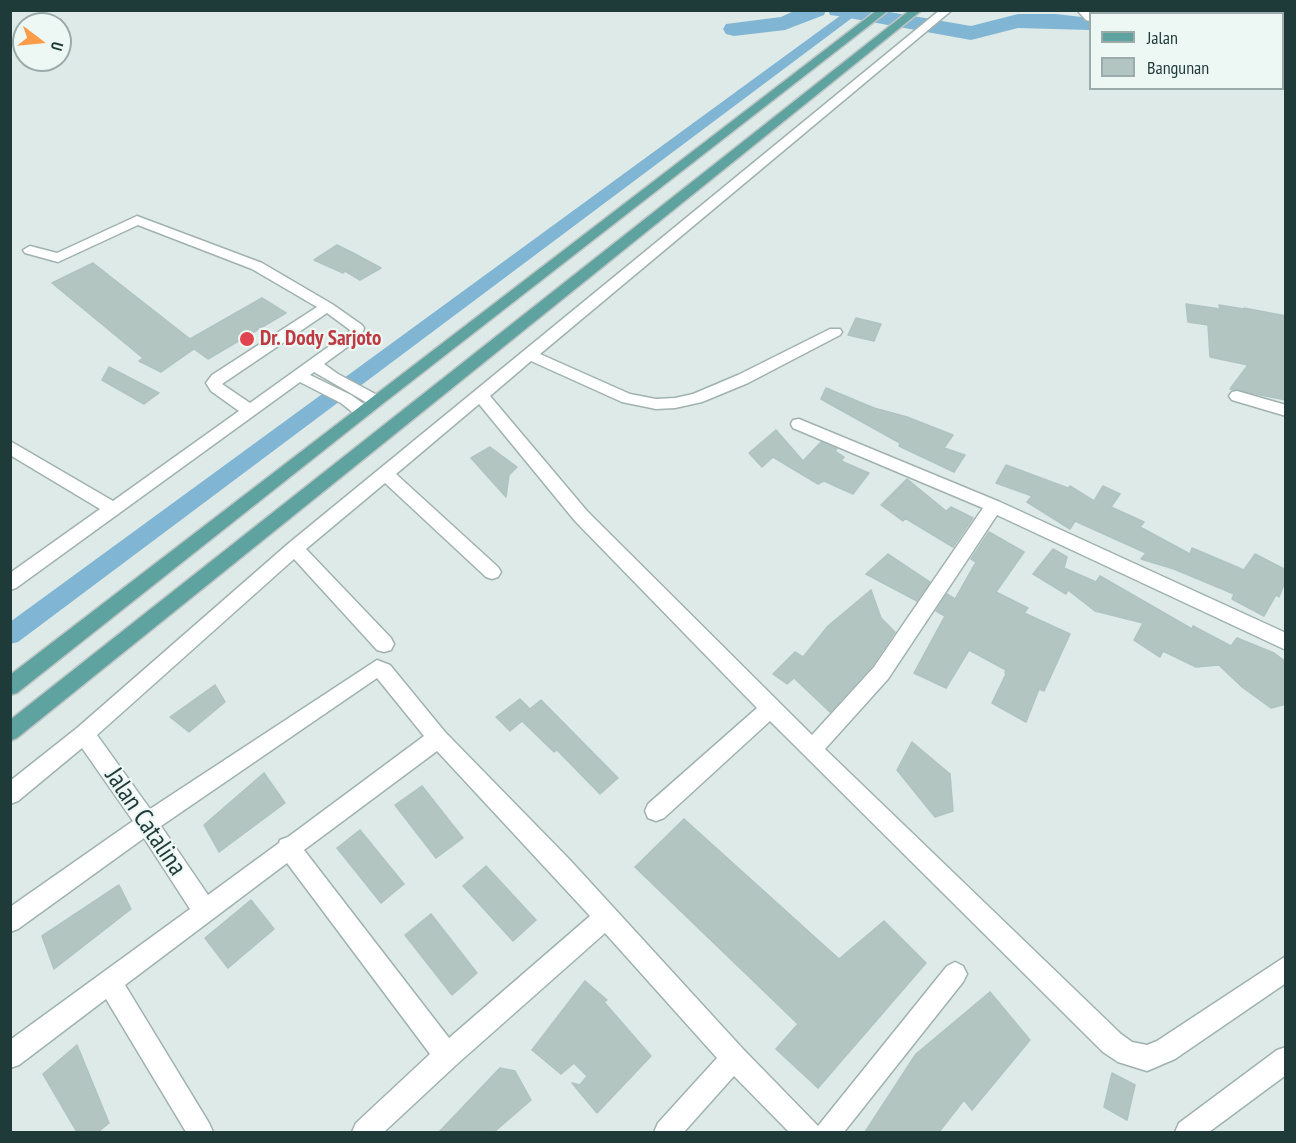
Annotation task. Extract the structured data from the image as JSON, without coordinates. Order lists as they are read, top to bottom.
{
  "streets": {
    "street": ["Jalan Catalina"]
  },
  "places": ["Dr. Dody Sarjoto"],
  "legend": ["Jalan", "Bangunan"],
  "north": "right"
}
